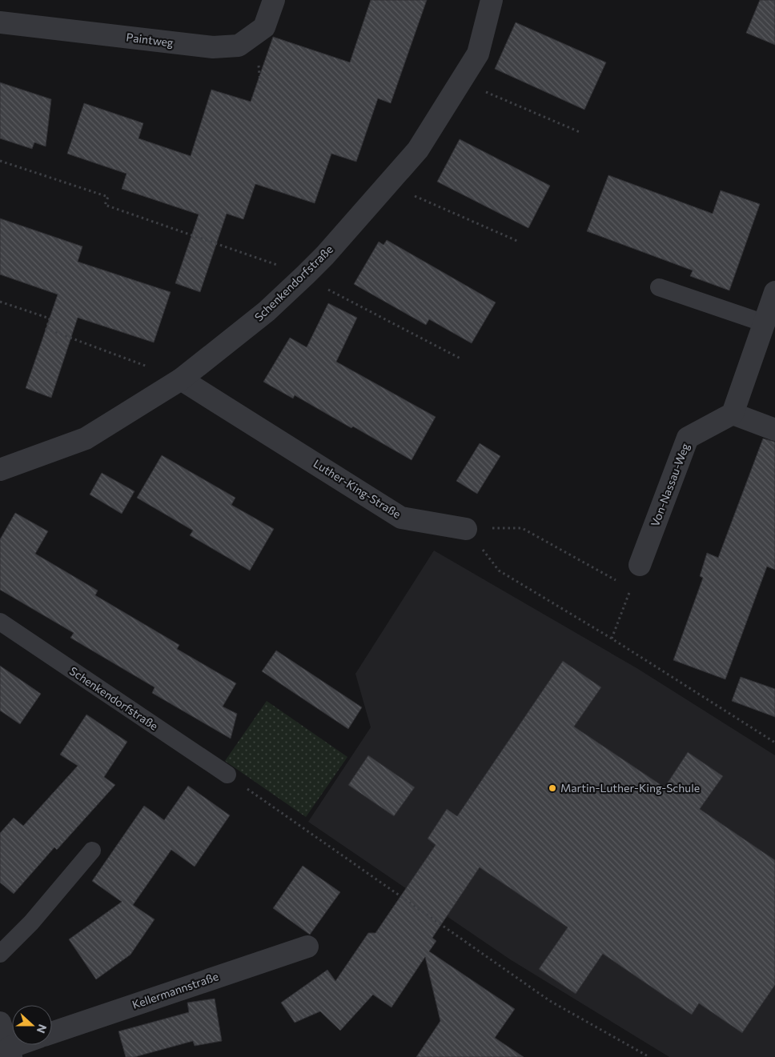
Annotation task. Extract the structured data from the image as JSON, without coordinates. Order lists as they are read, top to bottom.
{
  "streets": {
    "street": [
      "Paintweg",
      "Schenkendorfstraße",
      "Von-Nassau-Weg",
      "Luther-King-Straße",
      "Kellermannstraße"
    ]
  },
  "crossings": [
    ["Schenkendorfstraße", "Luther-King-Straße"]
  ],
  "places": ["Martin-Luther-King-Schule"],
  "north": "right"
}
